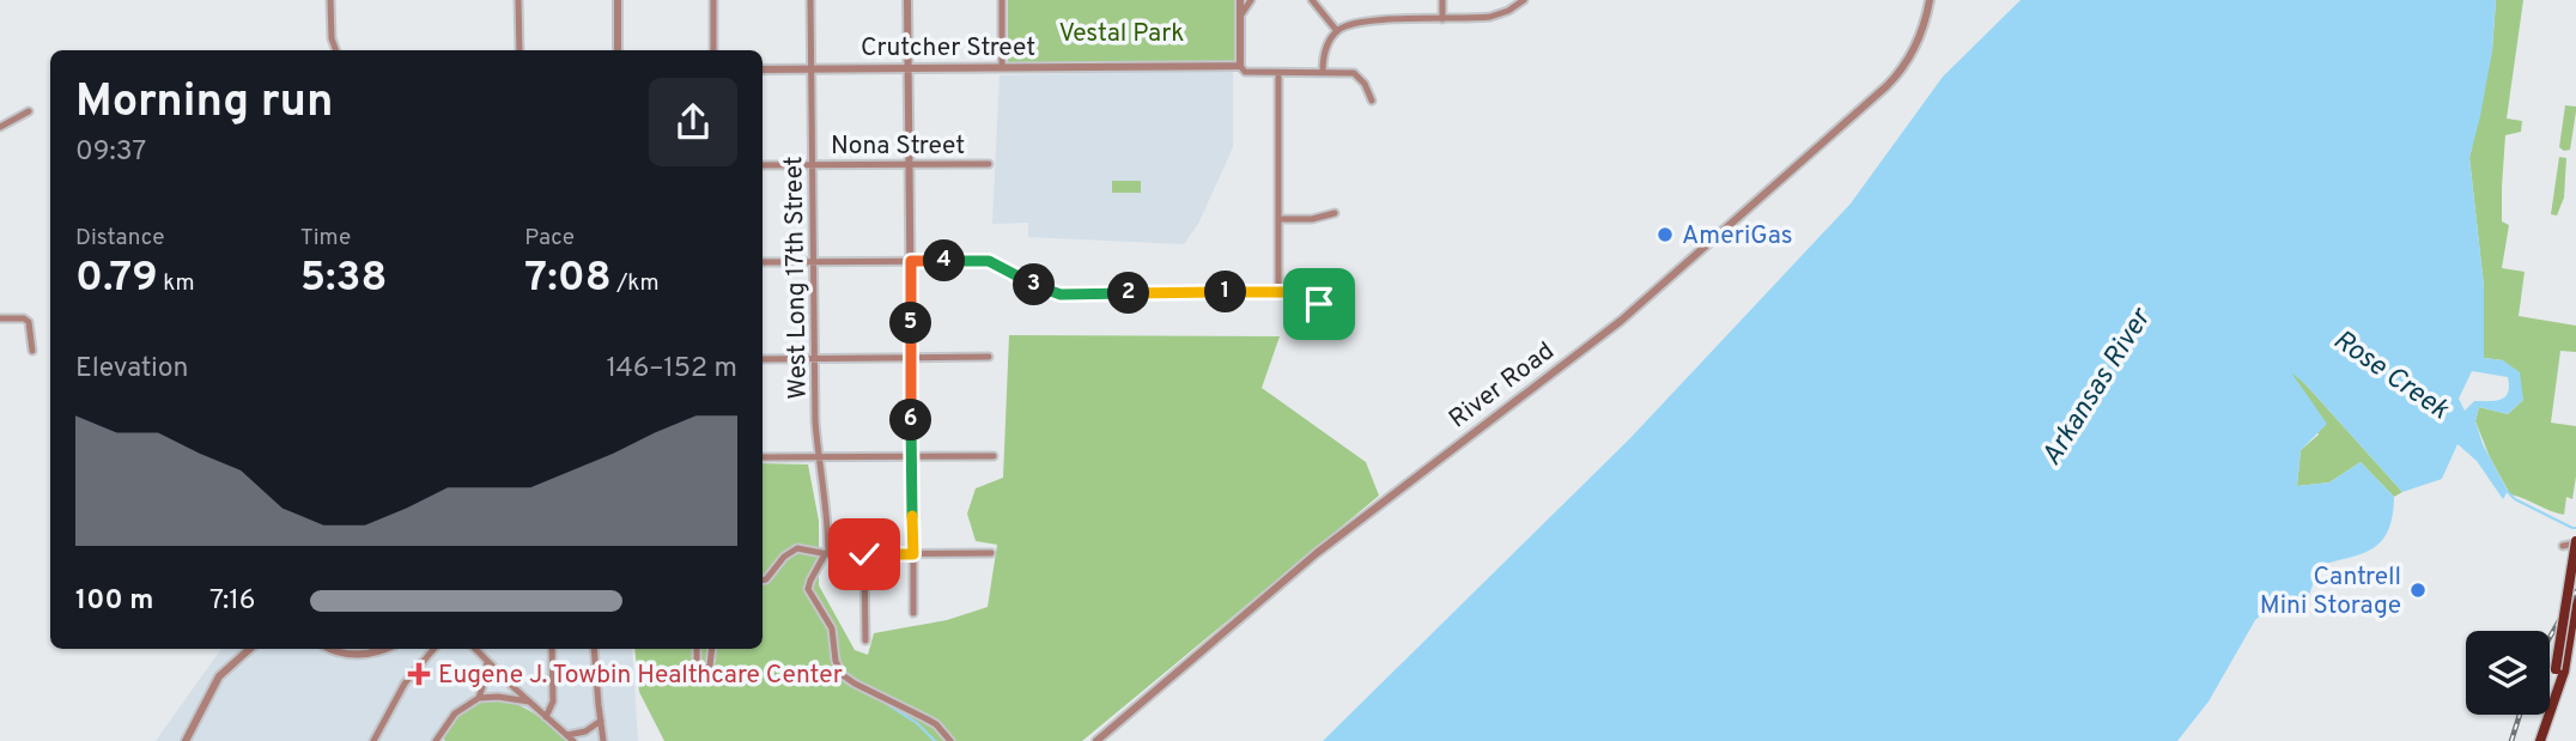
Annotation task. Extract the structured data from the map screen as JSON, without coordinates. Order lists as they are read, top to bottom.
{
  "streets": {
    "street": [
      "Crutcher Street",
      "Nona Street",
      "West Long 17th Street",
      "River Road"
    ]
  },
  "crossings": [
    ["Crutcher Street", "West Long 17th Street"],
    ["Nona Street", "West Long 17th Street"]
  ],
  "water": ["Rose Creek", "Arkansas River"],
  "parks": ["Vestal Park"],
  "places": {
    "other": ["AmeriGas", "Cantrell Mini Storage"],
    "health": ["Eugene J. Towbin Healthcare Center"]
  },
  "page": {
    "heading": ["Morning run", "09:37"],
    "stats": [
      ["Distance", "0.79 km"],
      ["Time", "5:38"],
      ["Pace", "7:08 /km"]
    ],
    "pins": [
      "4",
      "3",
      "1",
      "2",
      "5",
      "6"
    ],
    "chart": ["Elevation", "146–152 m"],
    "list": [
      {
        "name": "100 m",
        "note": "7:16"
      }
    ]
  }
}
